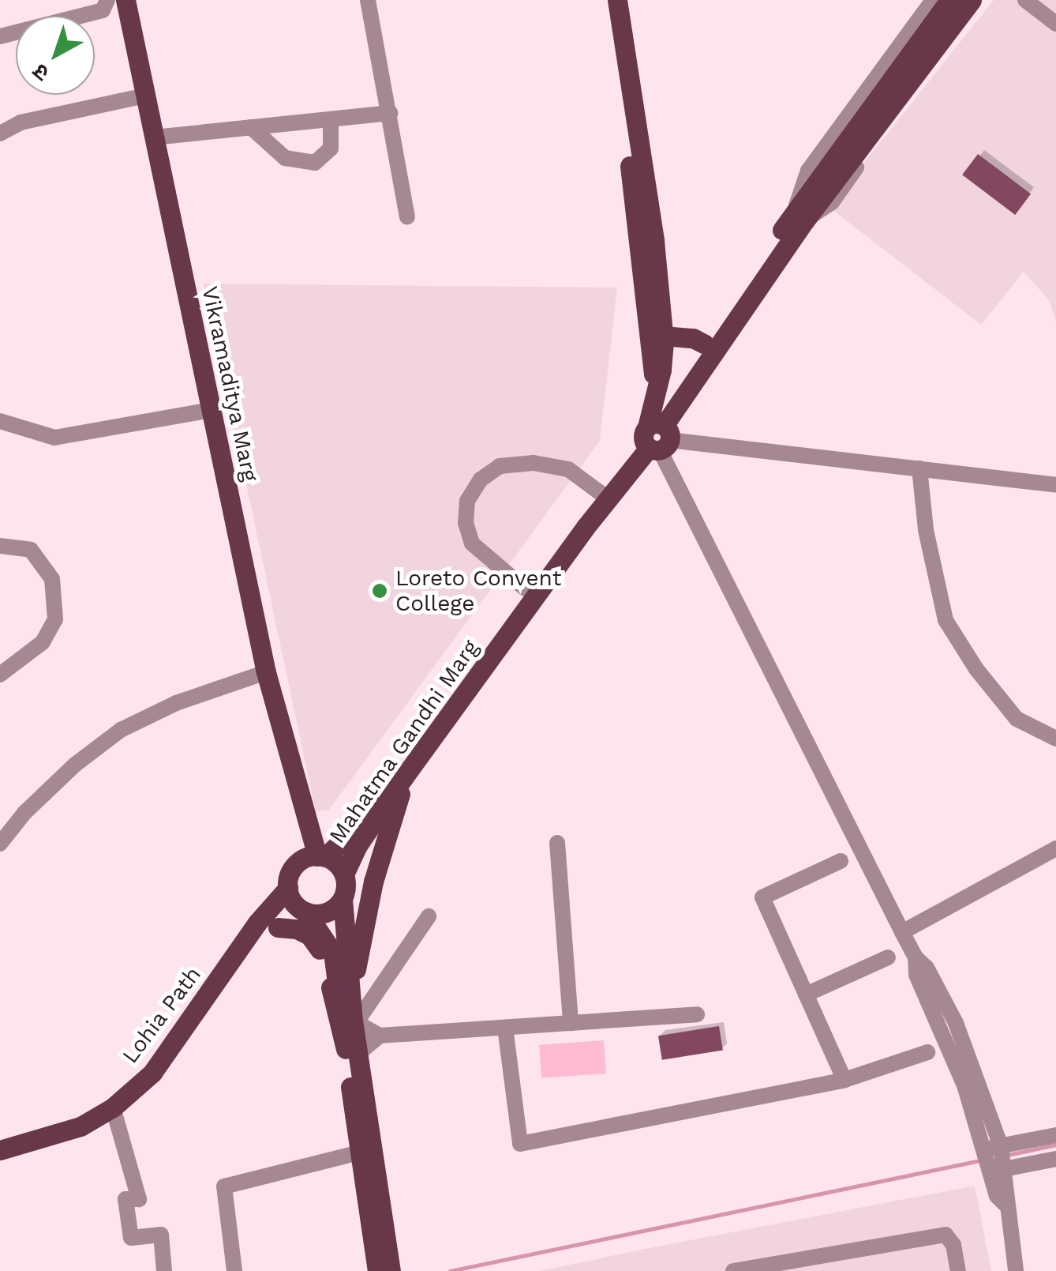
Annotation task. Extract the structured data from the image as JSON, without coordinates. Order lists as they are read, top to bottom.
{
  "streets": {
    "main road": ["Vikramaditya Marg", "Mahatma Gandhi Marg", "Lohia Path"]
  },
  "crossings": [
    ["Vikramaditya Marg", "Mahatma Gandhi Marg"],
    ["Vikramaditya Marg", "Lohia Path"],
    ["Mahatma Gandhi Marg", "Lohia Path"]
  ],
  "places": ["Loreto Convent College"],
  "north": "bottom left"
}
